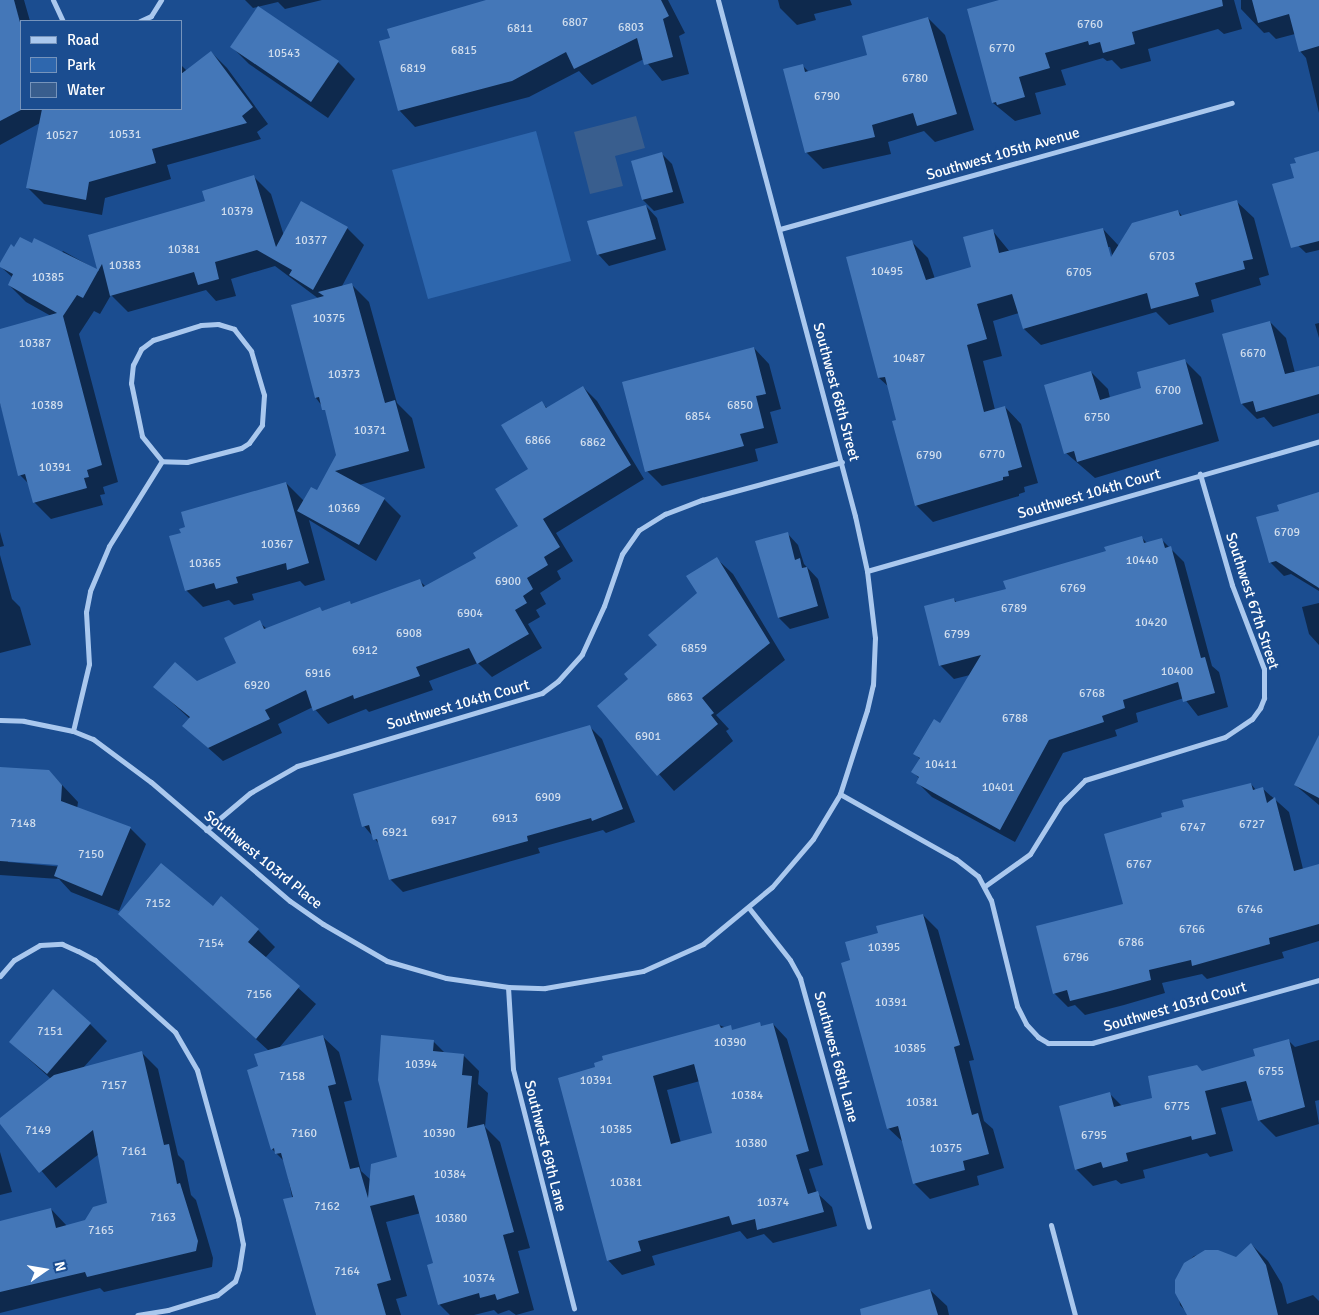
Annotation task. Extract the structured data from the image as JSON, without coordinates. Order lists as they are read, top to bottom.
{
  "streets": {
    "street": [
      "Southwest 105th Avenue",
      "Southwest 68th Street",
      "Southwest 104th Court",
      "Southwest 67th Street",
      "Southwest 103rd Place",
      "Southwest 103rd Court",
      "Southwest 68th Lane",
      "Southwest 69th Lane"
    ]
  },
  "crossings": [
    ["Southwest 105th Avenue", "Southwest 68th Street"],
    ["Southwest 68th Street", "Southwest 104th Court"],
    ["Southwest 68th Street", "Southwest 103rd Place"],
    ["Southwest 104th Court", "Southwest 67th Street"],
    ["Southwest 104th Court", "Southwest 103rd Place"],
    ["Southwest 67th Street", "Southwest 103rd Court"],
    ["Southwest 103rd Place", "Southwest 68th Lane"],
    ["Southwest 103rd Place", "Southwest 69th Lane"]
  ],
  "house_numbers": [
    "6807",
    "6760",
    "6803",
    "6811",
    "6770",
    "6815",
    "10543",
    "6819",
    "6780",
    "6790",
    "10531",
    "10527",
    "10379",
    "10377",
    "10381",
    "6703",
    "10383",
    "10495",
    "6705",
    "10385",
    "10375",
    "10387",
    "6670",
    "10487",
    "10373",
    "6700",
    "10389",
    "6850",
    "6854",
    "6750",
    "10371",
    "6866",
    "6862",
    "6770",
    "6790",
    "10391",
    "10369",
    "6709",
    "10367",
    "10440",
    "10365",
    "6900",
    "6769",
    "6789",
    "6904",
    "10420",
    "6908",
    "6799",
    "6859",
    "6912",
    "10400",
    "6916",
    "6920",
    "6768",
    "6863",
    "6788",
    "6901",
    "10411",
    "10401",
    "6909",
    "6913",
    "6917",
    "7148",
    "6727",
    "6747",
    "6921",
    "7150",
    "6767",
    "7152",
    "6746",
    "6766",
    "6786",
    "7154",
    "10395",
    "6796",
    "7156",
    "10391",
    "7151",
    "10390",
    "10385",
    "10394",
    "6755",
    "7158",
    "10391",
    "7157",
    "10384",
    "10381",
    "6775",
    "10385",
    "7149",
    "7160",
    "10390",
    "6795",
    "10380",
    "10375",
    "7161",
    "10384",
    "10381",
    "10374",
    "7162",
    "7163",
    "10380",
    "7165",
    "7164",
    "10374"
  ],
  "legend": ["Road", "Park", "Water"],
  "north": "right"
}
